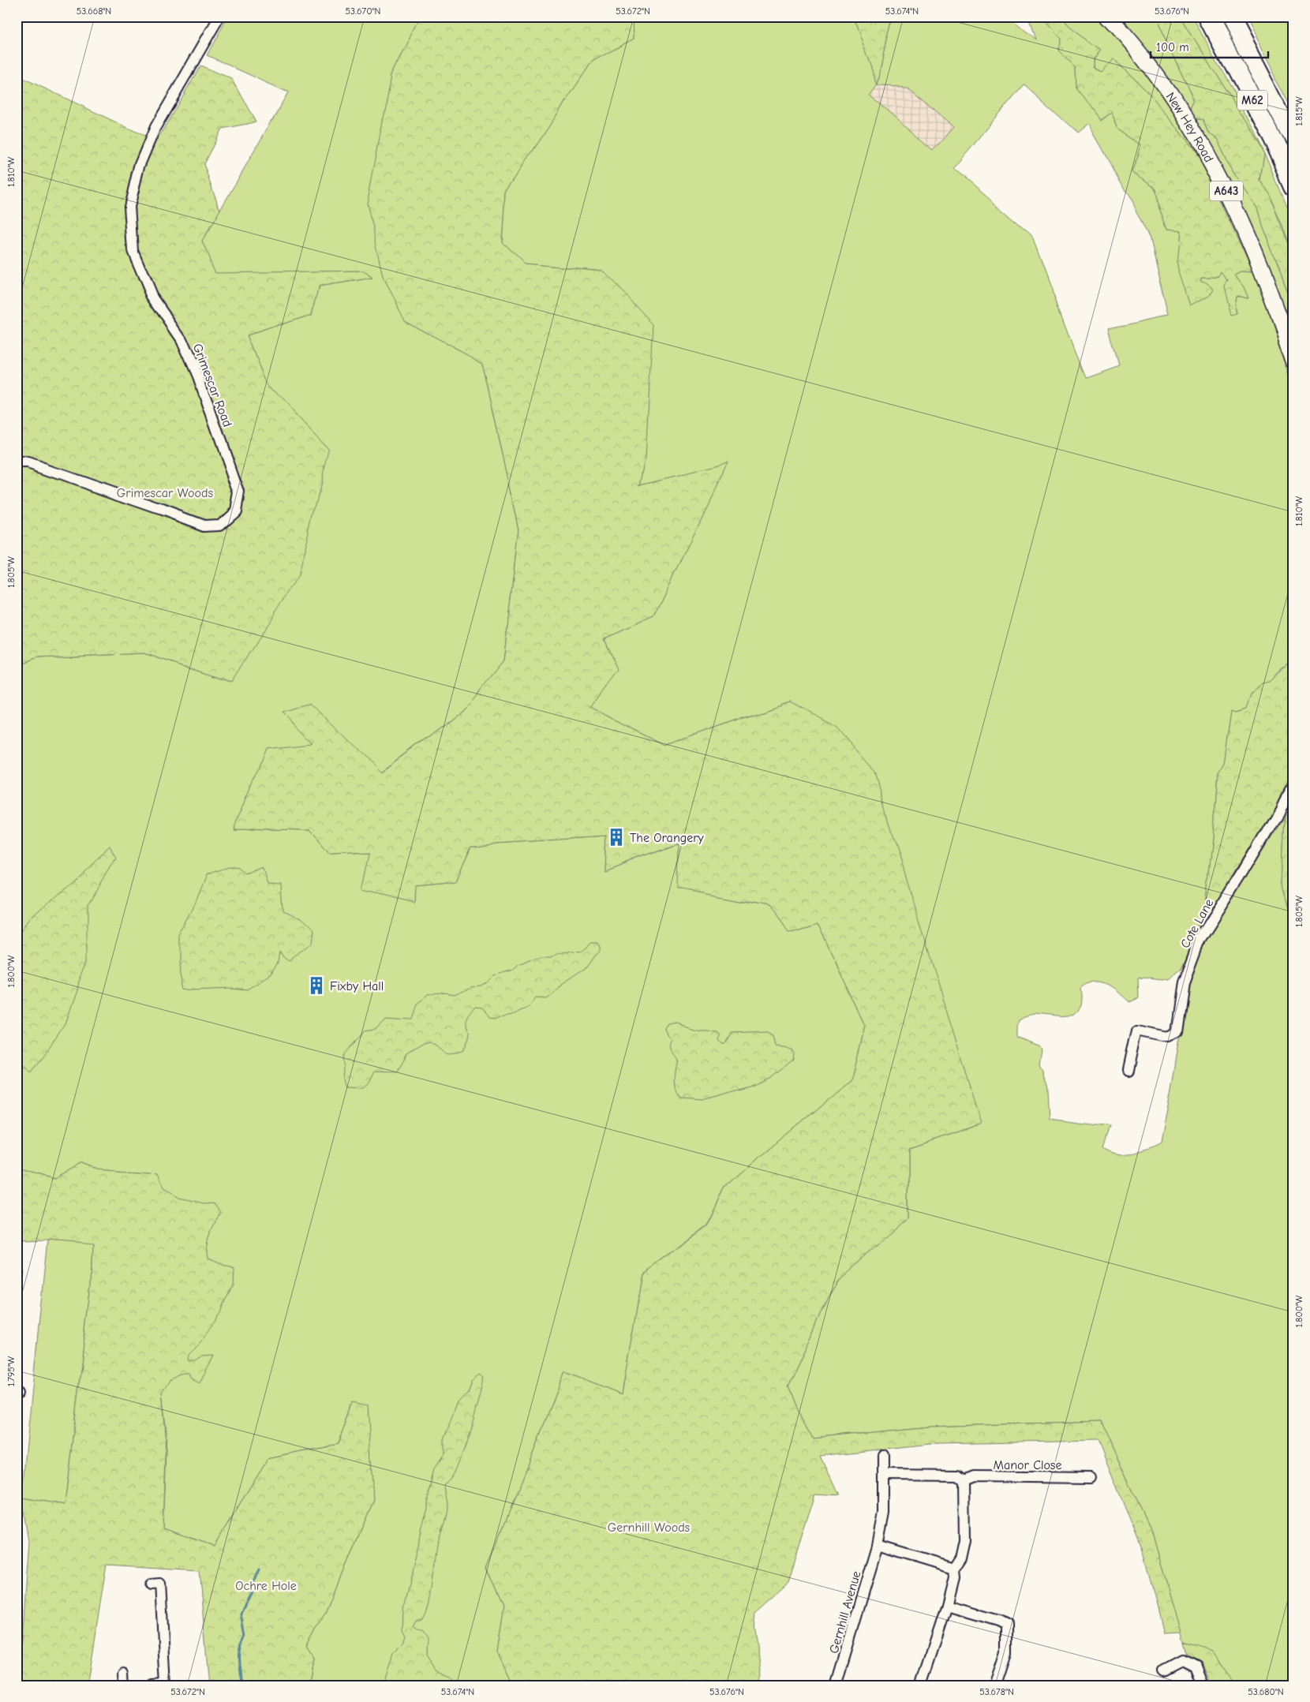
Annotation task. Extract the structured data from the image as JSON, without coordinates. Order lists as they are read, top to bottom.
{
  "streets": {
    "highway": ["M62"],
    "main road": ["New Hey Road", "A643"],
    "street": [
      "Grimescar Road",
      "Cote Lane",
      "Manor Close",
      "Gernhill Avenue"
    ]
  },
  "crossings": [
    ["Manor Close", "Gernhill Avenue"]
  ],
  "parks": ["Grimescar Woods", "Gernhill Woods", "Ochre Hole"],
  "places": {
    "building": ["The Orangery", "Fixby Hall"]
  },
  "scale_bar": "100 m",
  "coordinates": [
    "53.668°N",
    "53.670°N",
    "53.672°N",
    "53.674°N",
    "53.676°N",
    "1.815°W",
    "1.810°W",
    "1.805°W",
    "1.800°W",
    "1.795°W",
    "53.678°N",
    "53.680°N"
  ]
}
